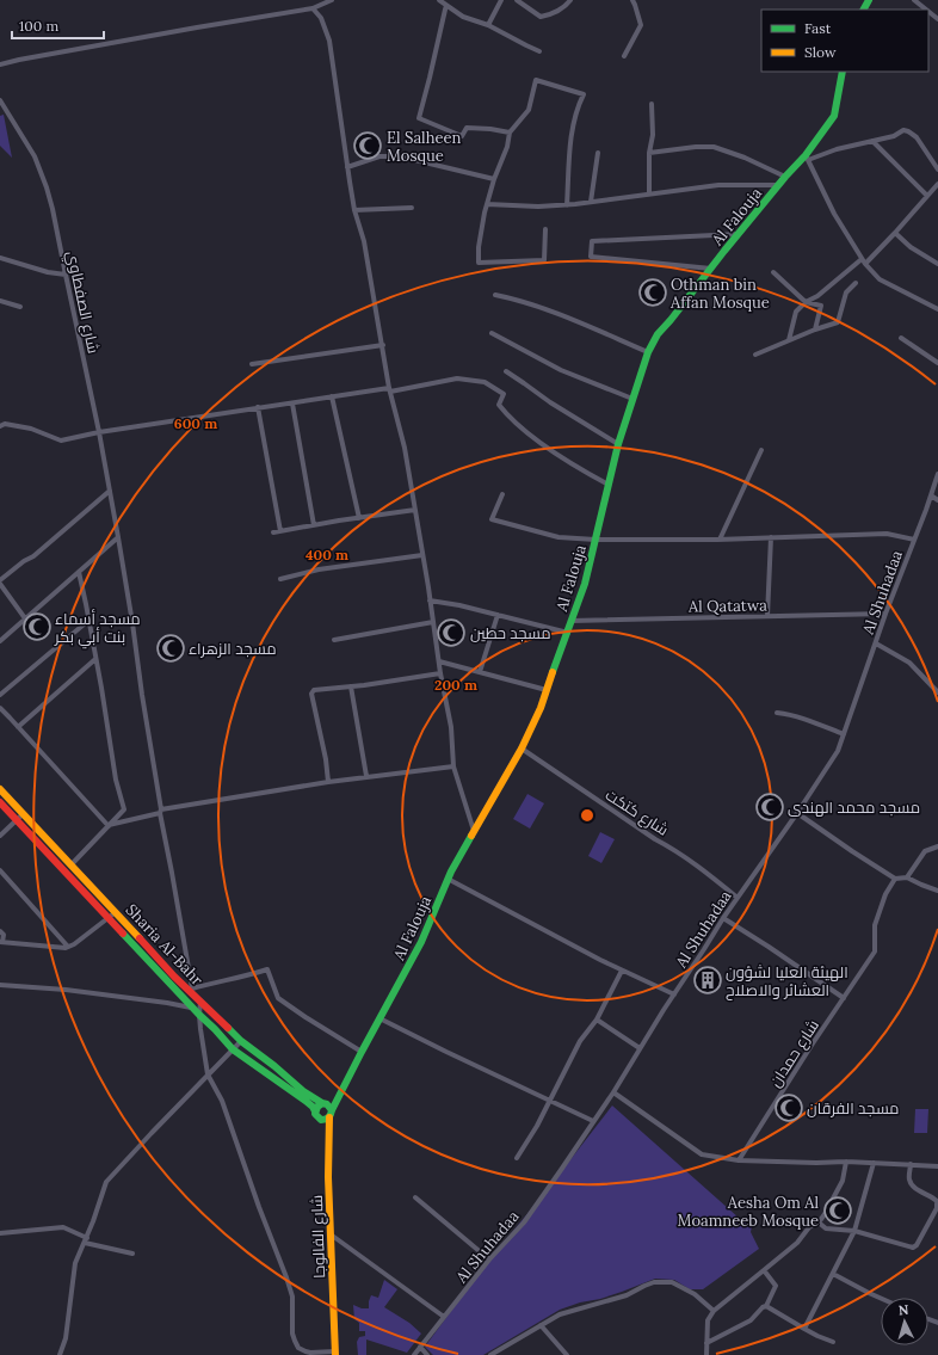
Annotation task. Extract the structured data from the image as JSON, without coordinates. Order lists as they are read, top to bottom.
{
  "streets": {
    "main road": ["Al Falouja", "Sharia Al-Bahr", "شارع الفالوجا"],
    "street": [
      "شارع الصفطاوي",
      "Al Shuhadaa",
      "Al Qatatwa",
      "شارع كتكت",
      "شارع حمدان"
    ]
  },
  "crossings": [
    ["Al Falouja", "Al Qatatwa"],
    ["Al Falouja", "شارع كتكت"],
    ["Al Falouja", "Sharia Al-Bahr"],
    ["Al Falouja", "شارع الفالوجا"],
    ["شارع الصفطاوي", "Sharia Al-Bahr"],
    ["Al Shuhadaa", "Al Qatatwa"],
    ["Al Shuhadaa", "شارع كتكت"],
    ["Sharia Al-Bahr", "شارع الفالوجا"]
  ],
  "places": {
    "mosque": [
      "El Salheen Mosque",
      "Othman bin Affan Mosque",
      "مسجد أسماء بنت أبي بكر",
      "مسجد حطين",
      "مسجد الزهراء",
      "مسجد محمد الهندى",
      "مسجد الفرقان",
      "Aesha Om Al Moamneeb Mosque"
    ],
    "building": ["الهيئة العليا لشؤون العشائر والاصلاح"]
  },
  "legend": ["Fast", "Slow"],
  "scale_bar": "100 m",
  "north": "top",
  "rings": ["600 m", "400 m", "200 m"]
}
